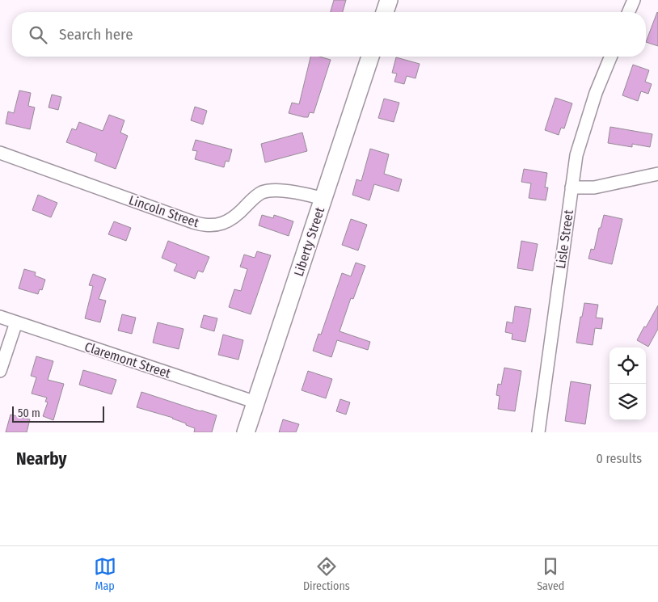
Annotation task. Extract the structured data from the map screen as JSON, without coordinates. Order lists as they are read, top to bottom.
{
  "streets": {
    "main road": ["Liberty Street"],
    "street": ["Lincoln Street", "Lisle Street", "Claremont Street"]
  },
  "crossings": [
    ["Lincoln Street", "Liberty Street"],
    ["Liberty Street", "Claremont Street"]
  ],
  "scale_bar": "50 m",
  "page": {
    "search": "Search here",
    "scale": "50 m",
    "heading": ["Nearby", "0 results"],
    "nav": ["Map", "Directions", "Saved"]
  }
}
